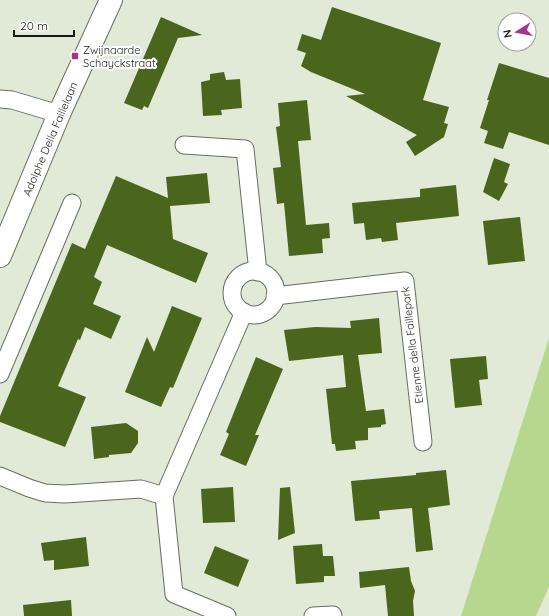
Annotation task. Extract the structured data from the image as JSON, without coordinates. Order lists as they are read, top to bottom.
{
  "streets": {
    "main road": ["Adolphe Della Faillelaan"],
    "street": ["Etienne della Faillepark"]
  },
  "places": {
    "transit": ["Zwijnaarde Schayckstraat"]
  },
  "scale_bar": "20 m",
  "north": "left"
}
